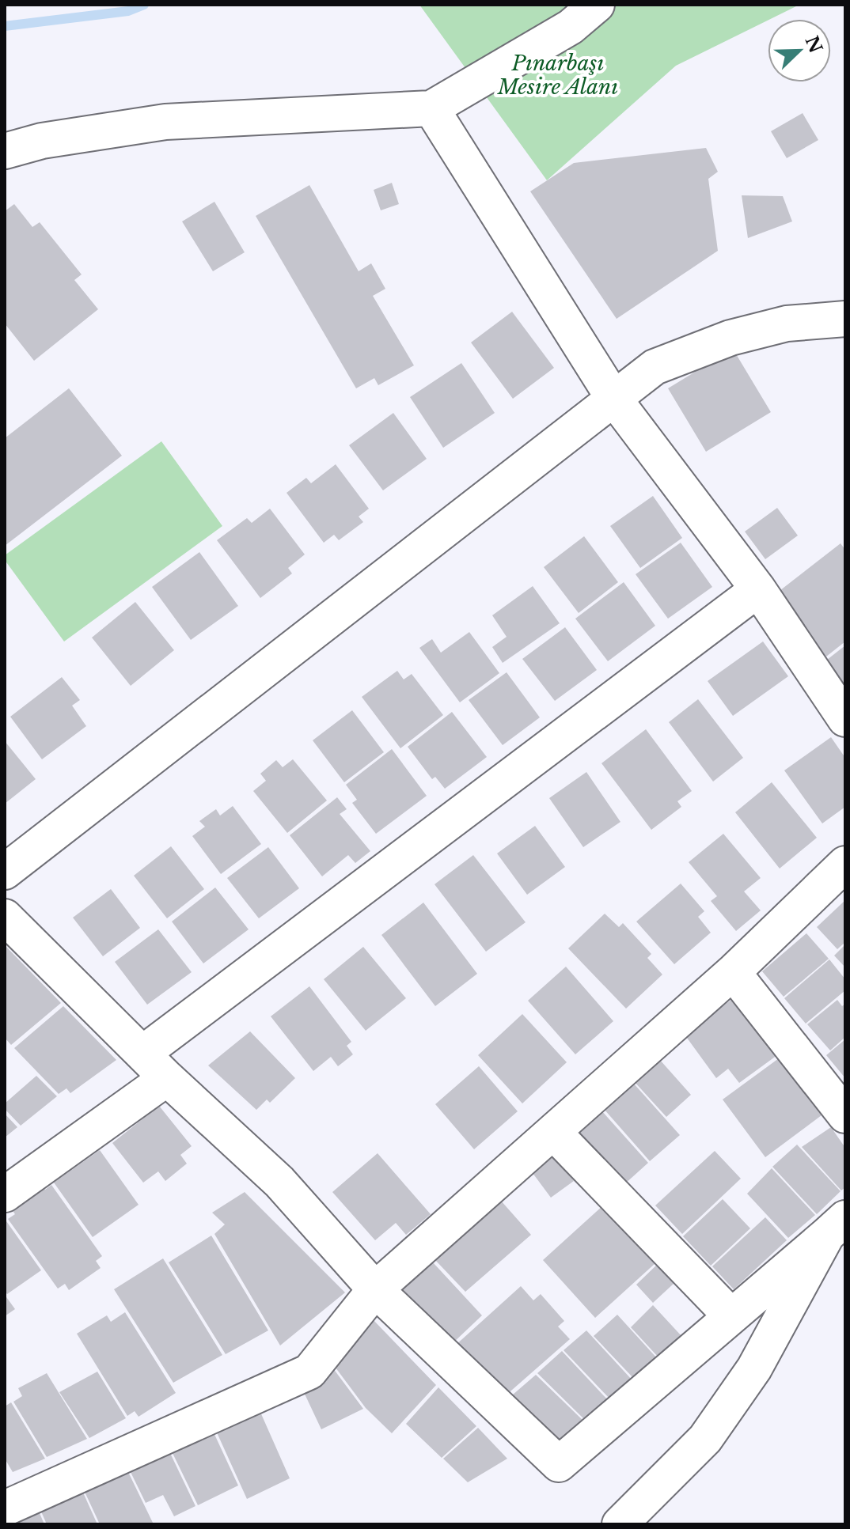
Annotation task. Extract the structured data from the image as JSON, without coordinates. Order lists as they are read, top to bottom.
{
  "parks": ["Pınarbaşı Mesire Alanı"],
  "north": "top right"
}
